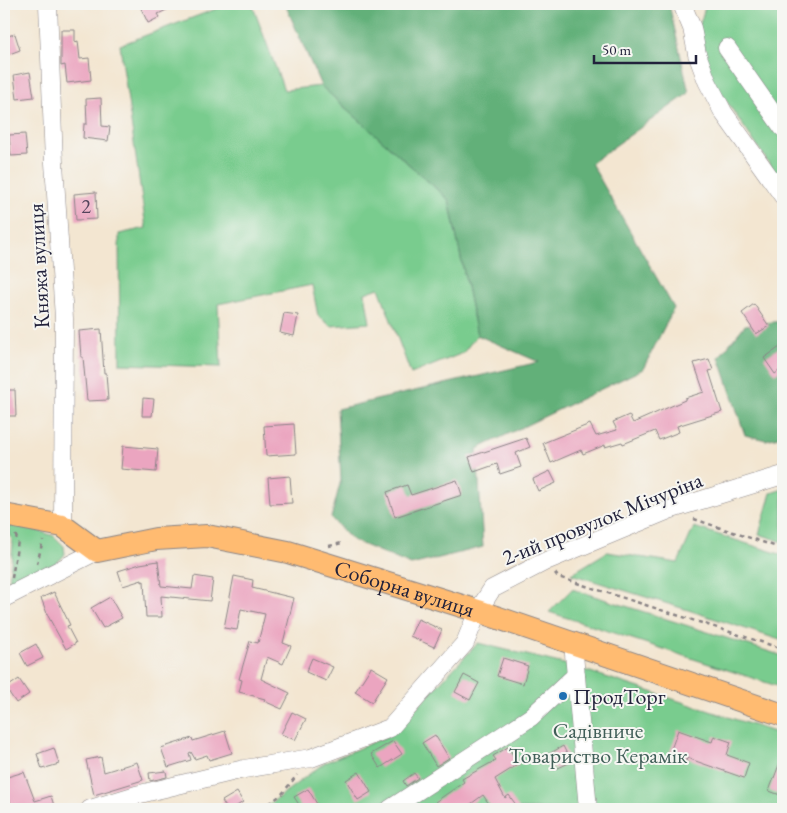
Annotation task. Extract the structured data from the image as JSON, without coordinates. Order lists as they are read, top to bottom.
{
  "streets": {
    "main road": ["Соборна вулиця"],
    "street": ["Княжа вулиця", "2-ий провулок Мічуріна"]
  },
  "crossings": [
    ["2-ий провулок Мічуріна", "Соборна вулиця"]
  ],
  "parks": ["Садівниче Товариство Керамік"],
  "places": ["ПродТорг"],
  "house_numbers": ["2"],
  "scale_bar": "50 m"
}
